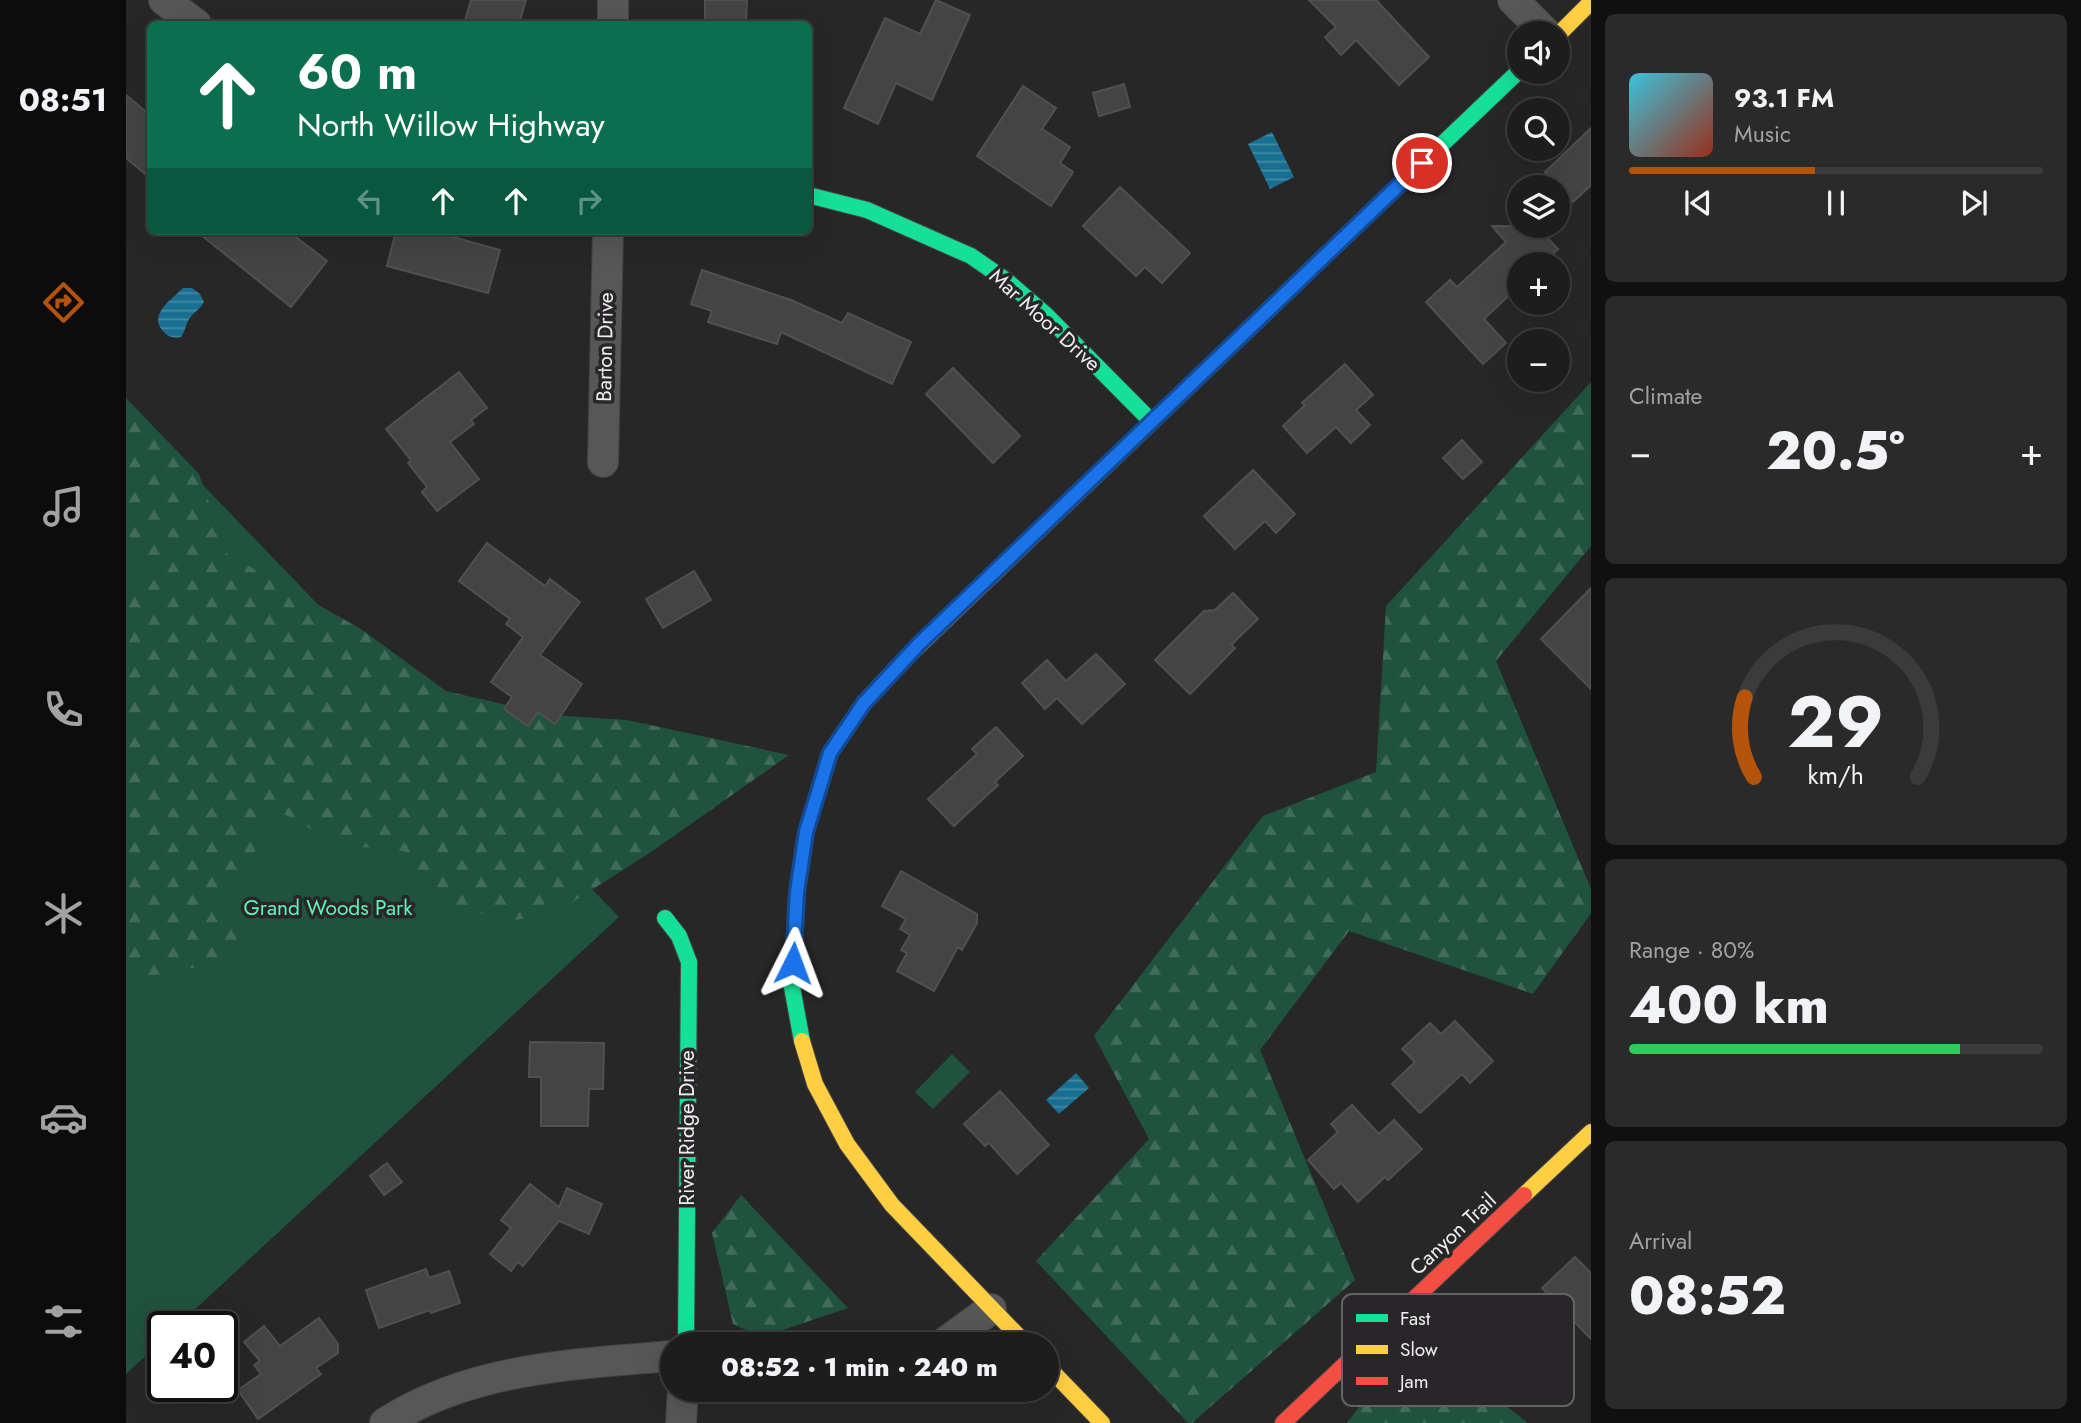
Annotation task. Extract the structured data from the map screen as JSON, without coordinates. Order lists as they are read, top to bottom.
{
  "streets": {
    "street": [
      "Mar Moor Drive",
      "Barton Drive",
      "River Ridge Drive",
      "Canyon Trail"
    ]
  },
  "parks": ["Grand Woods Park"],
  "legend": ["Fast", "Slow", "Jam"],
  "page": {
    "tabs": "08:51",
    "map_buttons": ["+", "−"],
    "turn": ["60 m", "North Willow Highway"],
    "song": ["93.1 FM", "Music"],
    "tile": [
      "Climate",
      ["Range · 80%", "400 km"],
      ["Arrival", "08:52"]
    ],
    "heat": ["−", "20.5°", "+"],
    "limit": "40",
    "trip": "08:52 · 1 min · 240 m",
    "gauge": ["29", "km/h"]
  }
}
